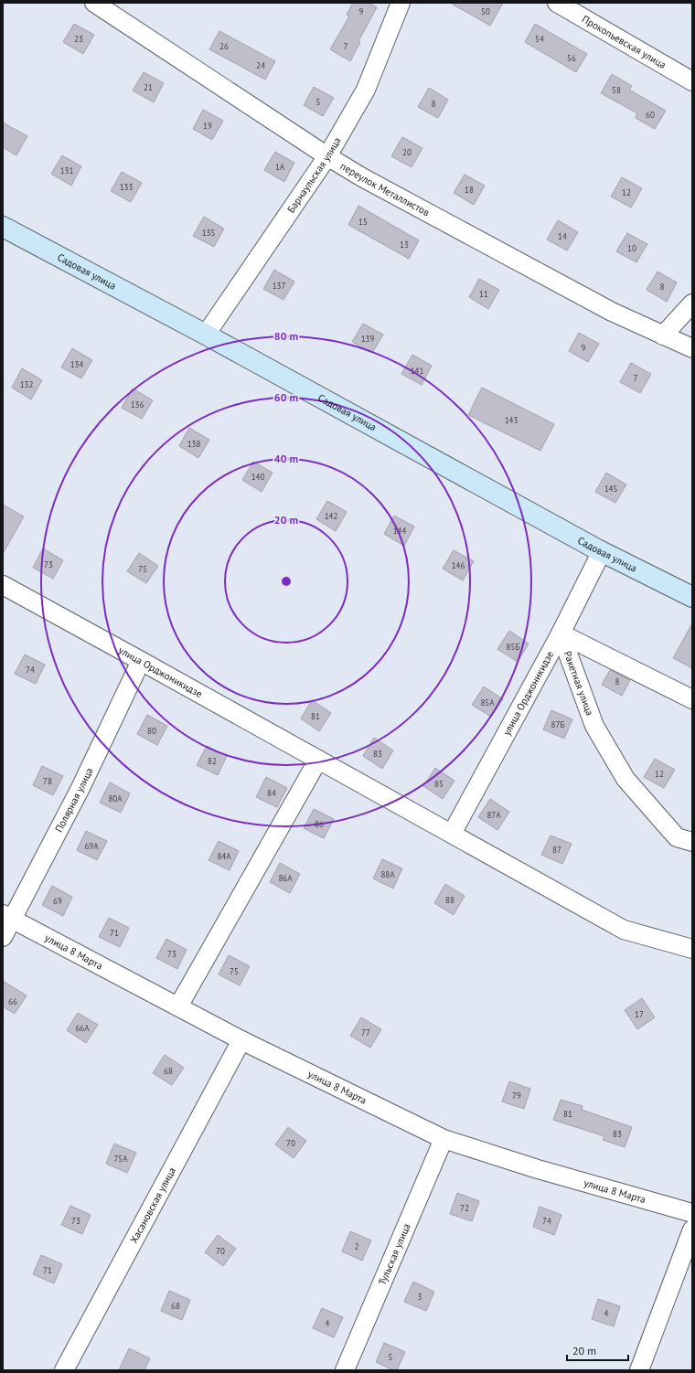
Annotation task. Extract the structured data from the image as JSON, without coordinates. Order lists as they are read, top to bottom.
{
  "streets": {
    "street": [
      "Прокопьевская улица",
      "Барнаульская улица",
      "переулок Металлистов",
      "Садовая улица",
      "улица Орджоникидзе",
      "Ракетная улица",
      "Полярная улица",
      "улица 8 Марта",
      "Хасановская улица",
      "Тульская улица"
    ]
  },
  "crossings": [
    ["Барнаульская улица", "переулок Металлистов"],
    ["Барнаульская улица", "Садовая улица"],
    ["Садовая улица", "улица Орджоникидзе"],
    ["улица Орджоникидзе", "Ракетная улица"],
    ["улица Орджоникидзе", "Полярная улица"],
    ["Полярная улица", "улица 8 Марта"],
    ["улица 8 Марта", "Хасановская улица"],
    ["улица 8 Марта", "Тульская улица"]
  ],
  "house_numbers": [
    "9",
    "50",
    "23",
    "54",
    "26",
    "7",
    "56",
    "24",
    "21",
    "58",
    "5",
    "8",
    "60",
    "19",
    "20",
    "1А",
    "131",
    "133",
    "18",
    "12",
    "15",
    "135",
    "14",
    "13",
    "10",
    "137",
    "8",
    "11",
    "139",
    "9",
    "134",
    "141",
    "7",
    "132",
    "136",
    "143",
    "138",
    "140",
    "145",
    "142",
    "144",
    "73",
    "146",
    "75",
    "85Б",
    "74",
    "8",
    "85А",
    "81",
    "87Б",
    "80",
    "83",
    "82",
    "12",
    "78",
    "85",
    "84",
    "80А",
    "87А",
    "86",
    "69А",
    "87",
    "84А",
    "88А",
    "86А",
    "88",
    "69",
    "71",
    "73",
    "75",
    "66",
    "17",
    "66А",
    "77",
    "68",
    "79",
    "81",
    "83",
    "70",
    "75А",
    "72",
    "73",
    "74",
    "2",
    "70",
    "71",
    "3",
    "68",
    "4",
    "4",
    "5"
  ],
  "scale_bar": "20 m",
  "rings": [
    "80 m",
    "60 m",
    "40 m",
    "20 m"
  ]
}
